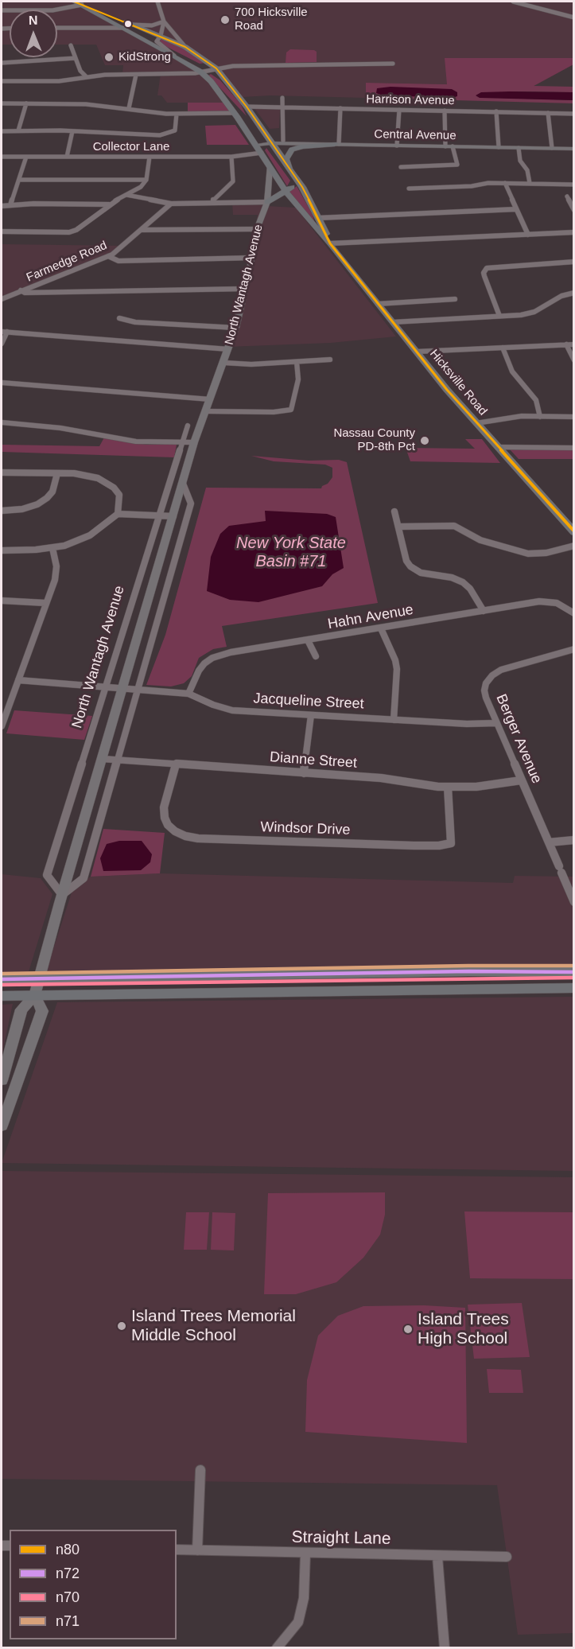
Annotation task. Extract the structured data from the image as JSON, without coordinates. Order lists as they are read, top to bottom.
{
  "streets": {
    "main road": ["Central Avenue", "North Wantagh Avenue", "Hicksville Road"],
    "street": [
      "Harrison Avenue",
      "Collector Lane",
      "Farmedge Road",
      "Hahn Avenue",
      "Jacqueline Street",
      "Berger Avenue",
      "Dianne Street",
      "Windsor Drive",
      "Straight Lane"
    ]
  },
  "crossings": [
    ["Harrison Avenue", "Hicksville Road"],
    ["Central Avenue", "Hicksville Road"],
    ["Collector Lane", "Hicksville Road"],
    ["North Wantagh Avenue", "Hicksville Road"],
    ["North Wantagh Avenue", "Jacqueline Street"],
    ["North Wantagh Avenue", "Dianne Street"],
    ["Hahn Avenue", "Jacqueline Street"],
    ["Jacqueline Street", "Berger Avenue"],
    ["Berger Avenue", "Dianne Street"],
    ["Dianne Street", "Windsor Drive"]
  ],
  "water": ["New York State Basin #71"],
  "places": [
    "700 Hicksville Road",
    "KidStrong",
    "Nassau County PD-8th Pct",
    "Island Trees Memorial Middle School",
    "Island Trees High School"
  ],
  "lines": [
    "transit line n80",
    "transit line n71",
    "transit line n72",
    "transit line n70"
  ],
  "legend": [
    "n80",
    "n72",
    "n70",
    "n71"
  ],
  "north": "top"
}
